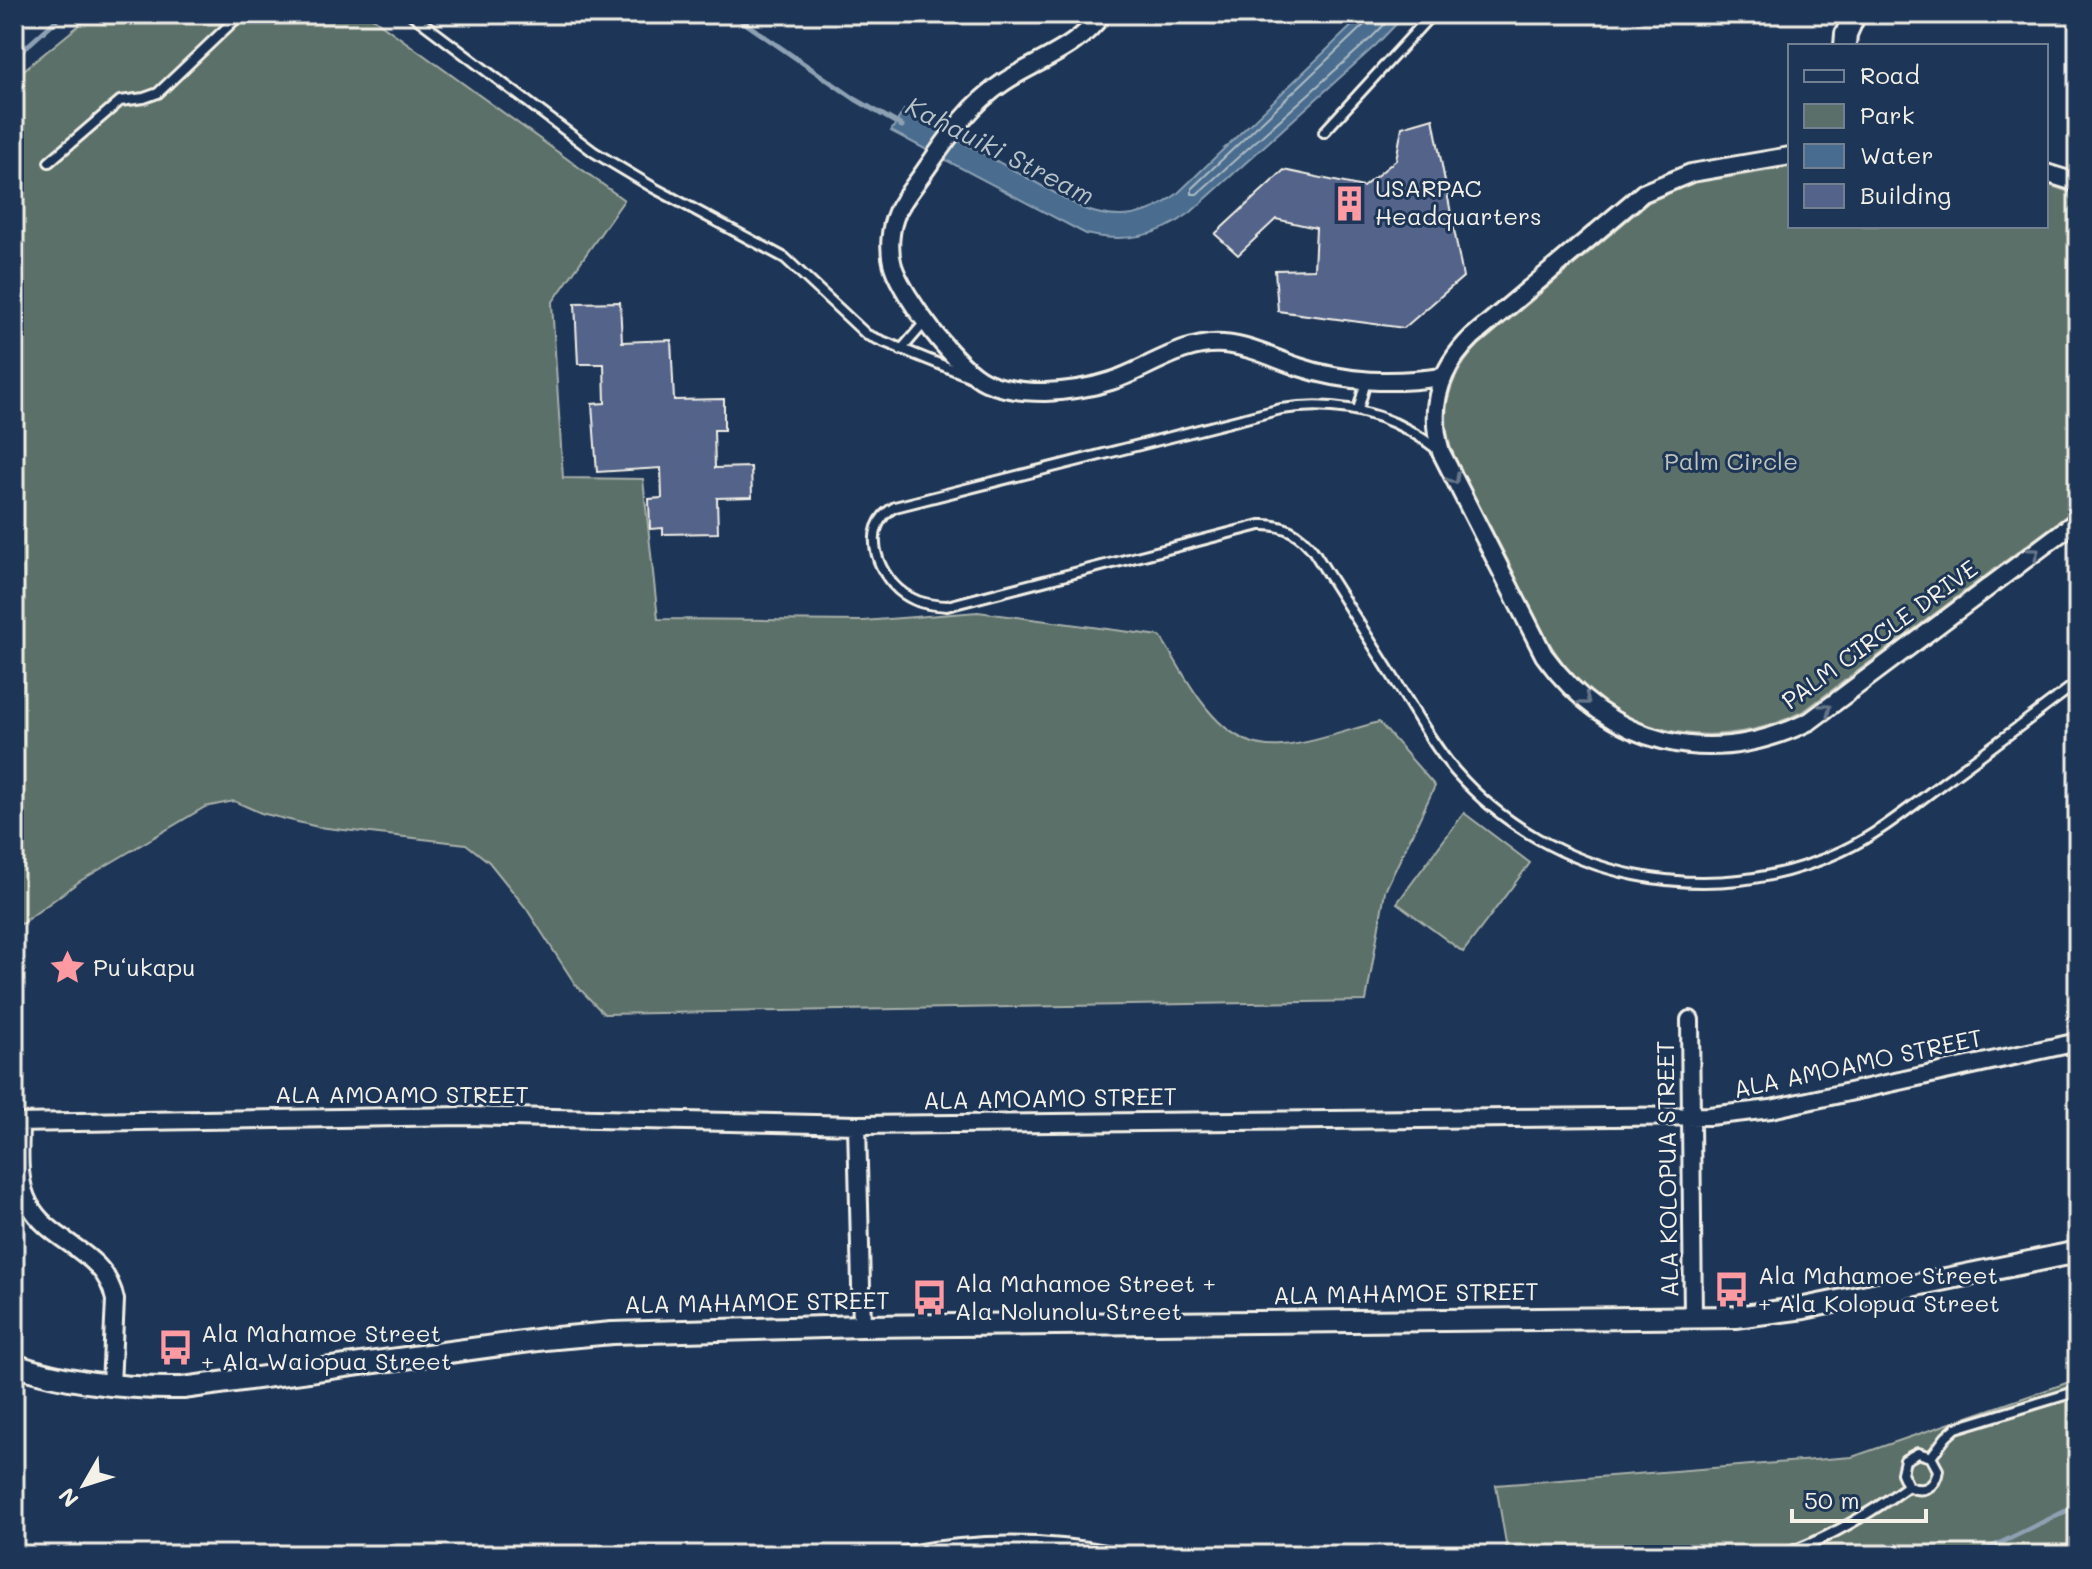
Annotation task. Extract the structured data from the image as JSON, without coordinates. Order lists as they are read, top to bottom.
{
  "streets": {
    "street": [
      "PALM CIRCLE DRIVE",
      "ALA AMOAMO STREET",
      "ALA KOLOPUA STREET",
      "ALA MAHAMOE STREET"
    ]
  },
  "crossings": [
    ["ALA AMOAMO STREET", "ALA KOLOPUA STREET"],
    ["ALA KOLOPUA STREET", "ALA MAHAMOE STREET"]
  ],
  "water": ["Kahauiki Stream"],
  "parks": ["Palm Circle"],
  "places": {
    "building": ["USARPAC Headquarters"],
    "place": ["Puʻukapu"],
    "bus stop": ["Ala Mahamoe Street + Ala Kolopua Street", "Ala Mahamoe Street + Ala Nolunolu Street", "Ala Mahamoe Street + Ala Waiopua Street"]
  },
  "legend": [
    "Road",
    "Park",
    "Water",
    "Building"
  ],
  "scale_bar": "50 m",
  "north": "bottom left"
}
